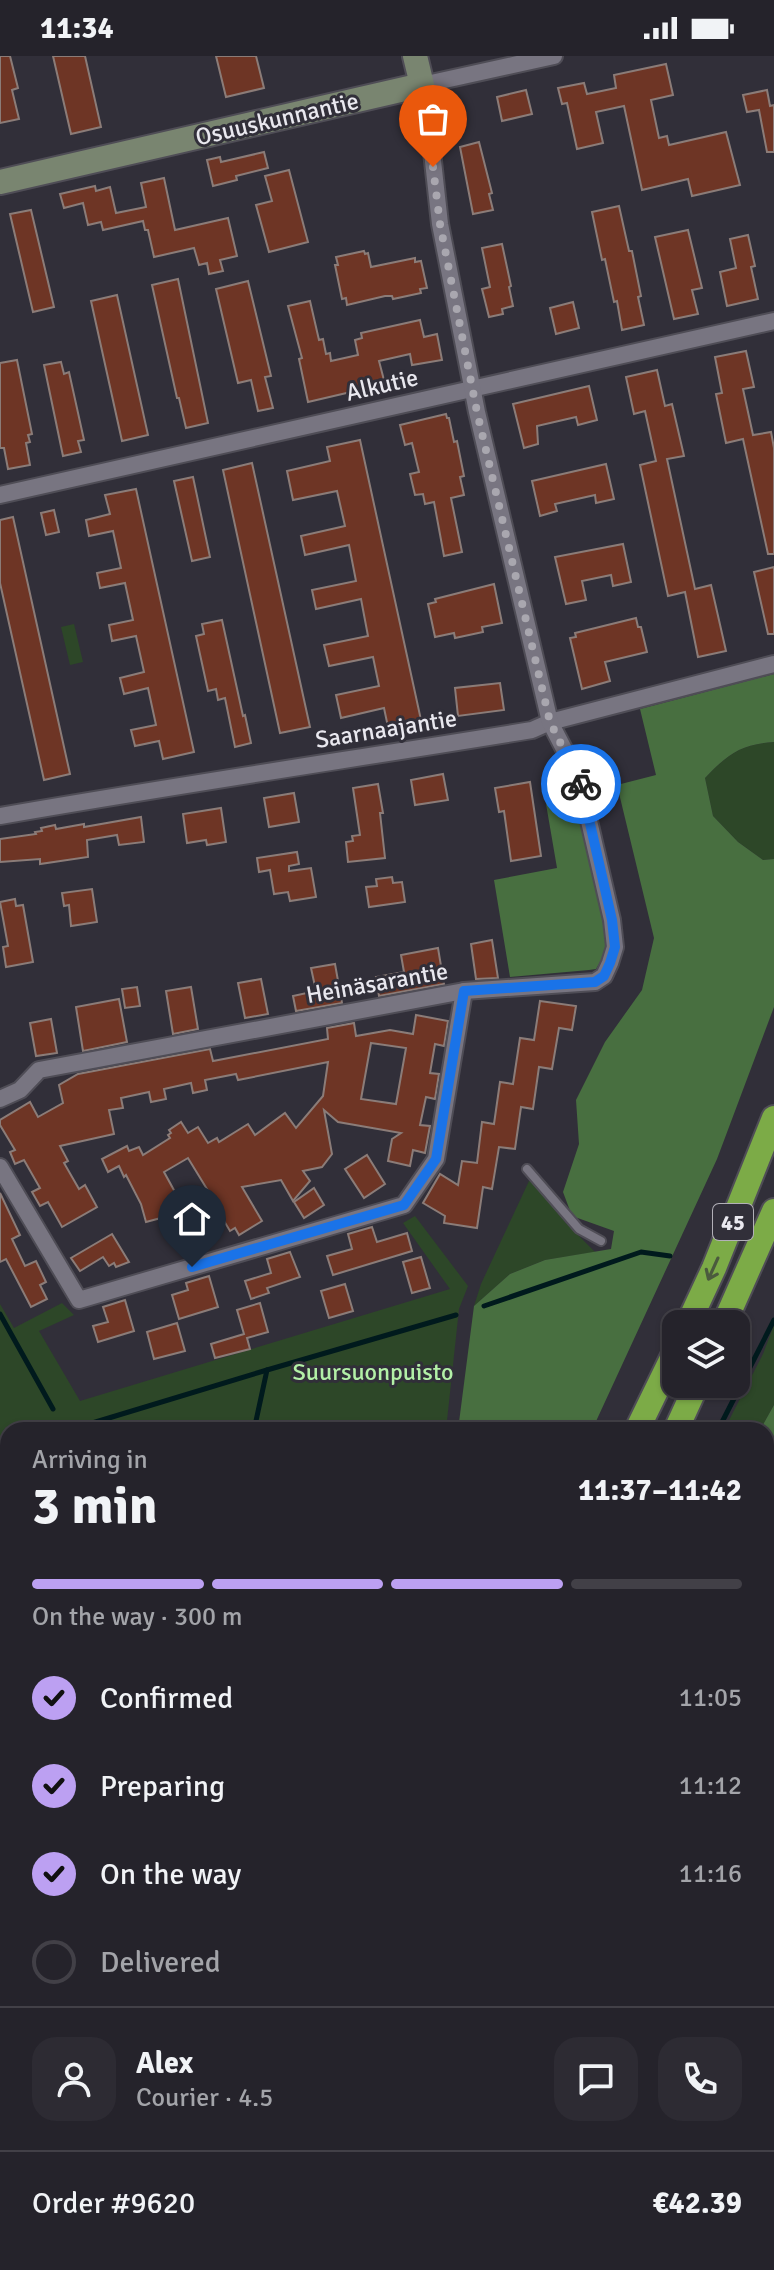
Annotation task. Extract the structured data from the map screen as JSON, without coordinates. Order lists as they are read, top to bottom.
{
  "streets": {
    "highway": ["45"],
    "street": [
      "Osuuskunnantie",
      "Alkutie",
      "Saarnaajantie",
      "Heinäsarantie"
    ]
  },
  "crossings": [
    ["Osuuskunnantie", "Heinäsarantie"],
    ["Alkutie", "Heinäsarantie"],
    ["Saarnaajantie", "Heinäsarantie"]
  ],
  "parks": ["Suursuonpuisto"],
  "page": {
    "status": "11:34",
    "heading": ["3 min", "Arriving in", "11:37–11:42"],
    "panel": [
      "Alex",
      "Courier · 4.5",
      "Order #9620",
      "€42.39"
    ],
    "bar": "On the way · 300 m",
    "list": [
      ["Confirmed", "11:05"],
      ["Preparing", "11:12"],
      ["On the way", "11:16"],
      "Delivered"
    ]
  }
}
